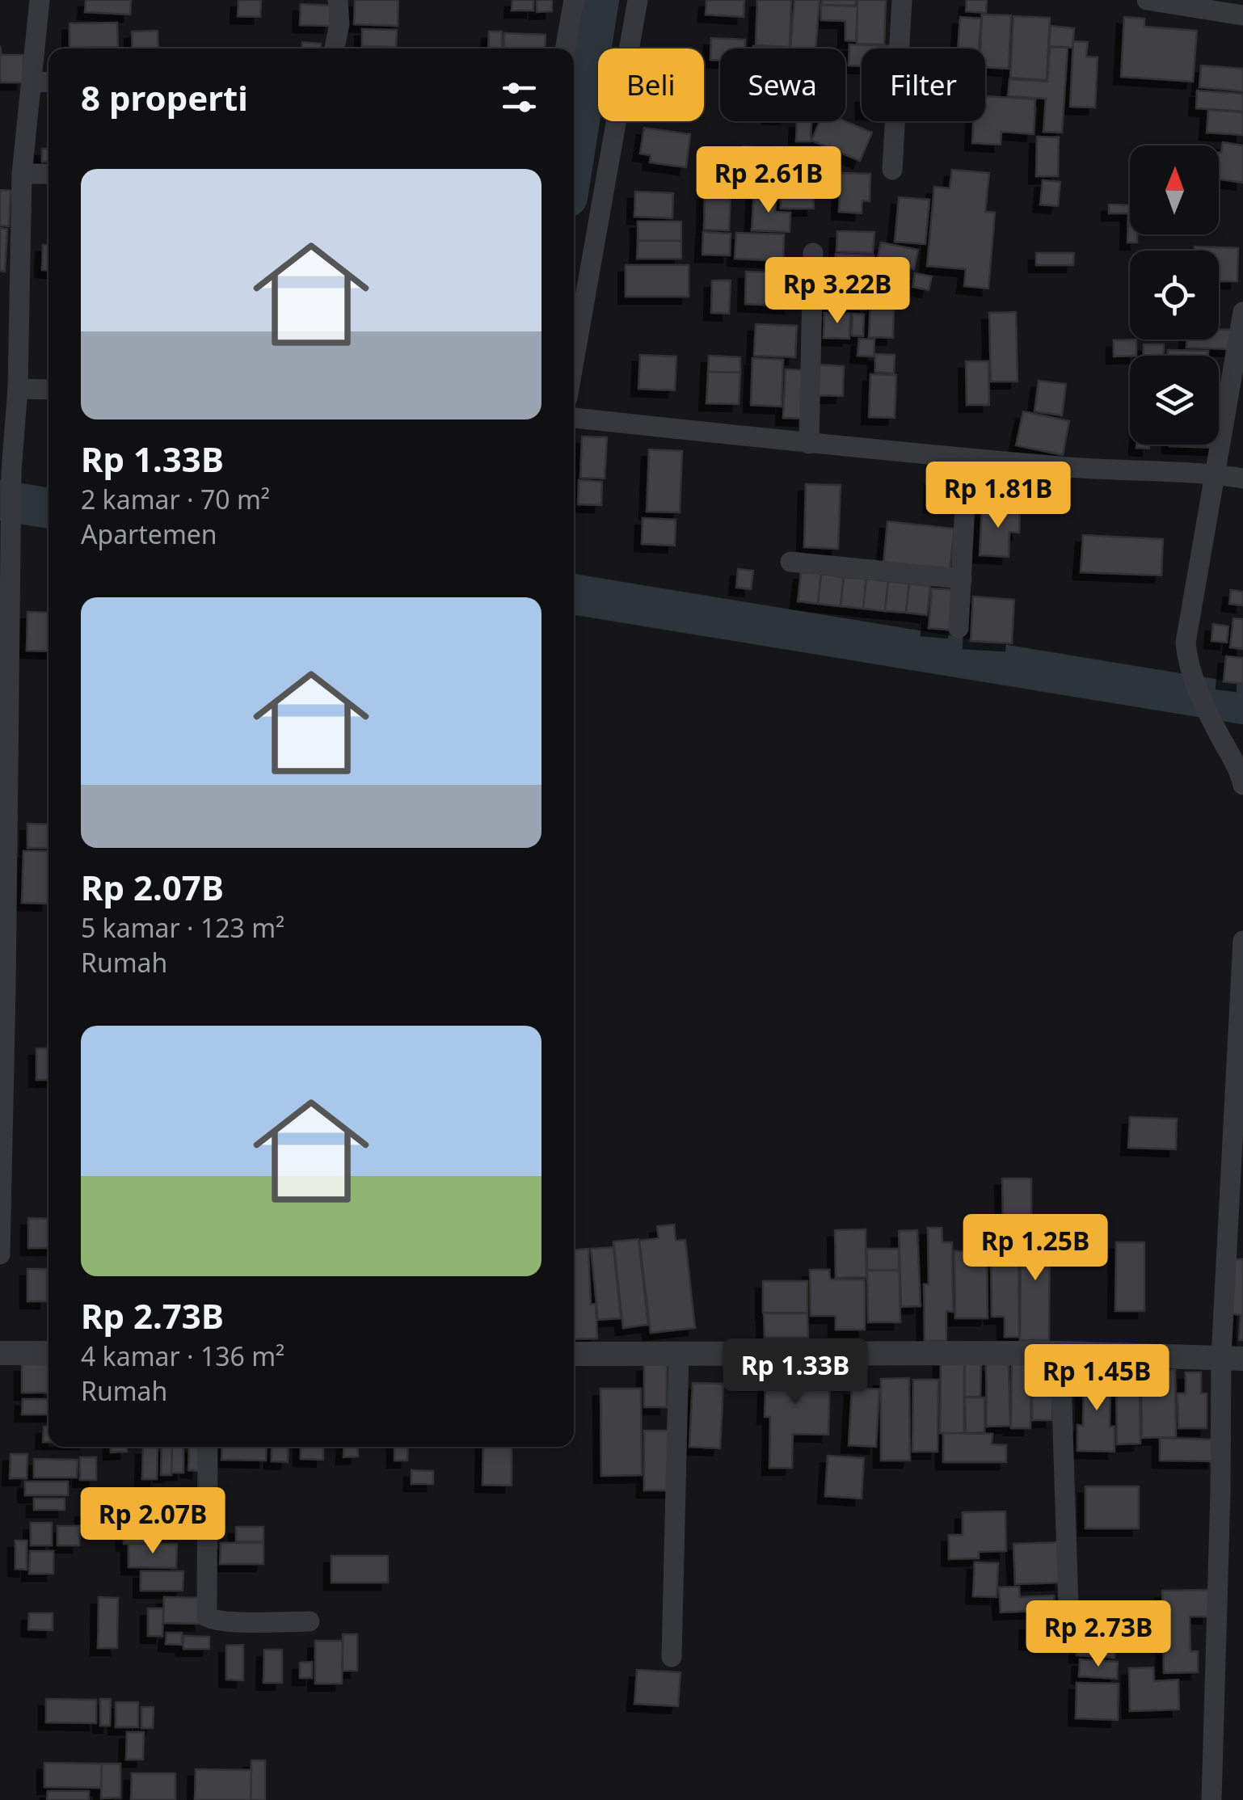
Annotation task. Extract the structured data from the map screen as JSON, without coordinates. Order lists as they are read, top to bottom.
{
  "north": "top",
  "page": {
    "chip": ["Beli", "Sewa", "Filter"],
    "heading": "8 properti",
    "list": [
      {
        "name": "Rp 1.33B",
        "note": "2 kamar · 70 m² · Apartemen"
      },
      {
        "name": "Rp 2.07B",
        "note": "5 kamar · 123 m² · Rumah"
      },
      {
        "name": "Rp 2.73B",
        "note": "4 kamar · 136 m² · Rumah"
      }
    ],
    "price": [
      "Rp 2.61B",
      "Rp 3.22B",
      "Rp 1.81B",
      "Rp 1.25B",
      "Rp 1.33B",
      "Rp 1.45B",
      "Rp 2.07B",
      "Rp 2.73B"
    ]
  }
}
